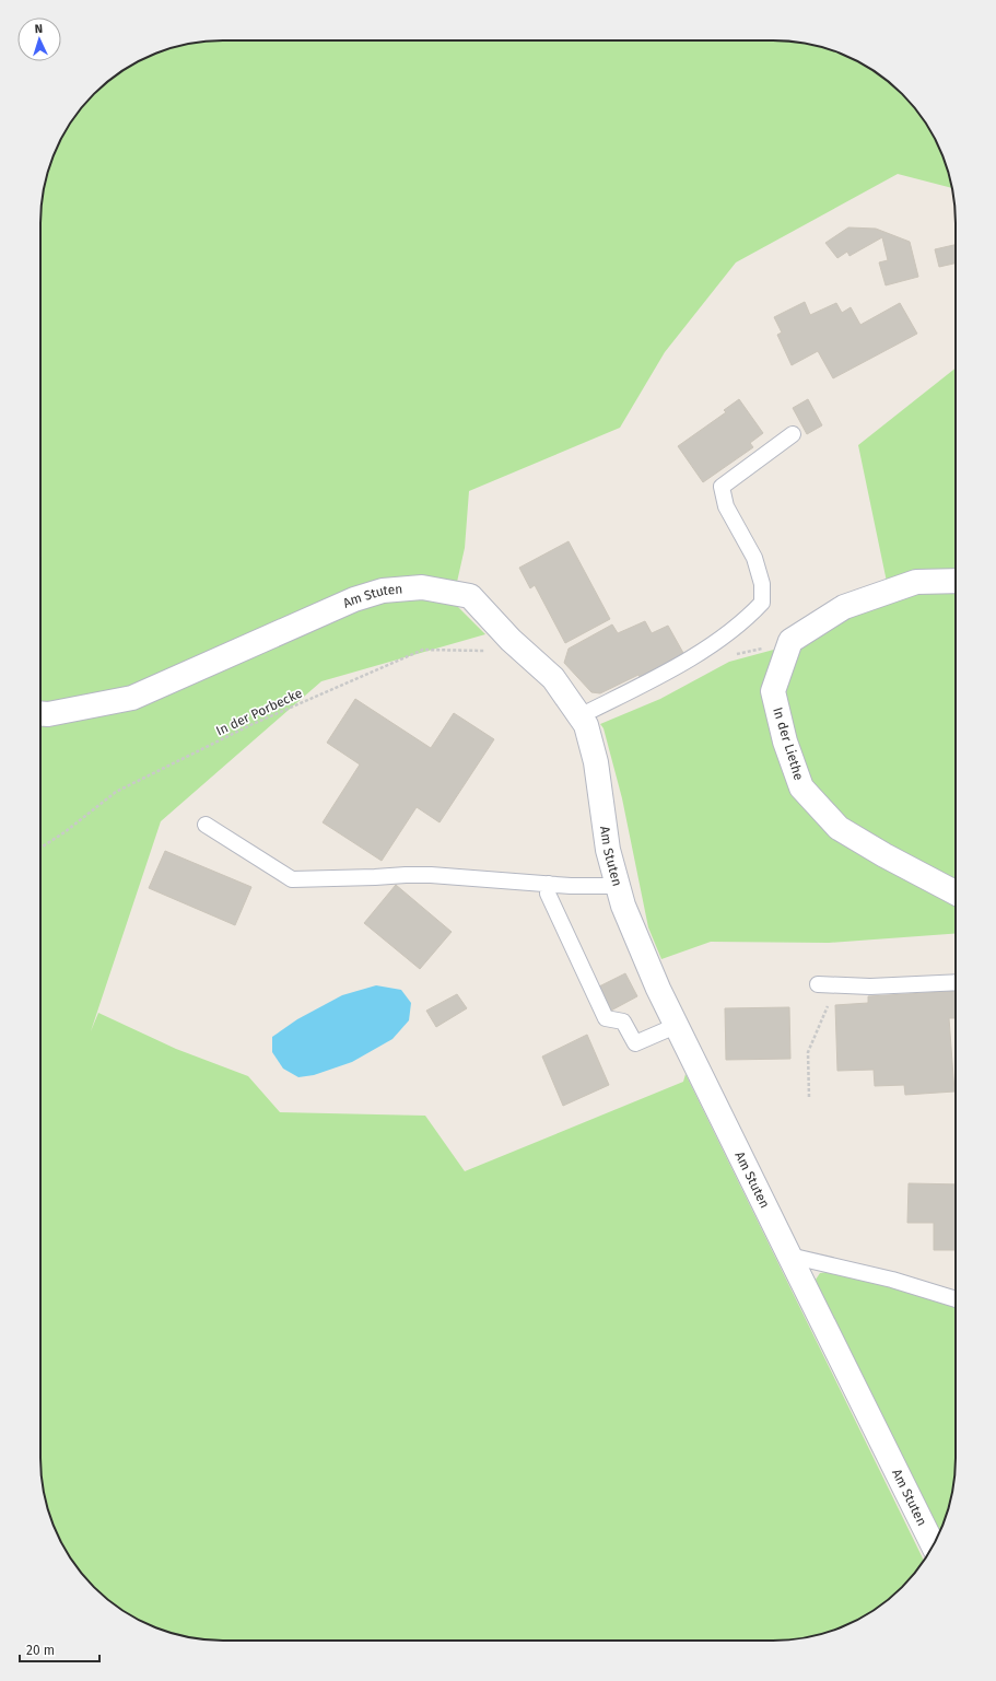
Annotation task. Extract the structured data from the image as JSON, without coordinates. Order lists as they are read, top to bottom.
{
  "streets": {
    "street": ["Am Stuten", "In der Liethe"],
    "path": ["In der Porbecke"]
  },
  "crossings": [
    ["Am Stuten", "In der Porbecke"]
  ],
  "scale_bar": "20 m",
  "north": "top"
}
